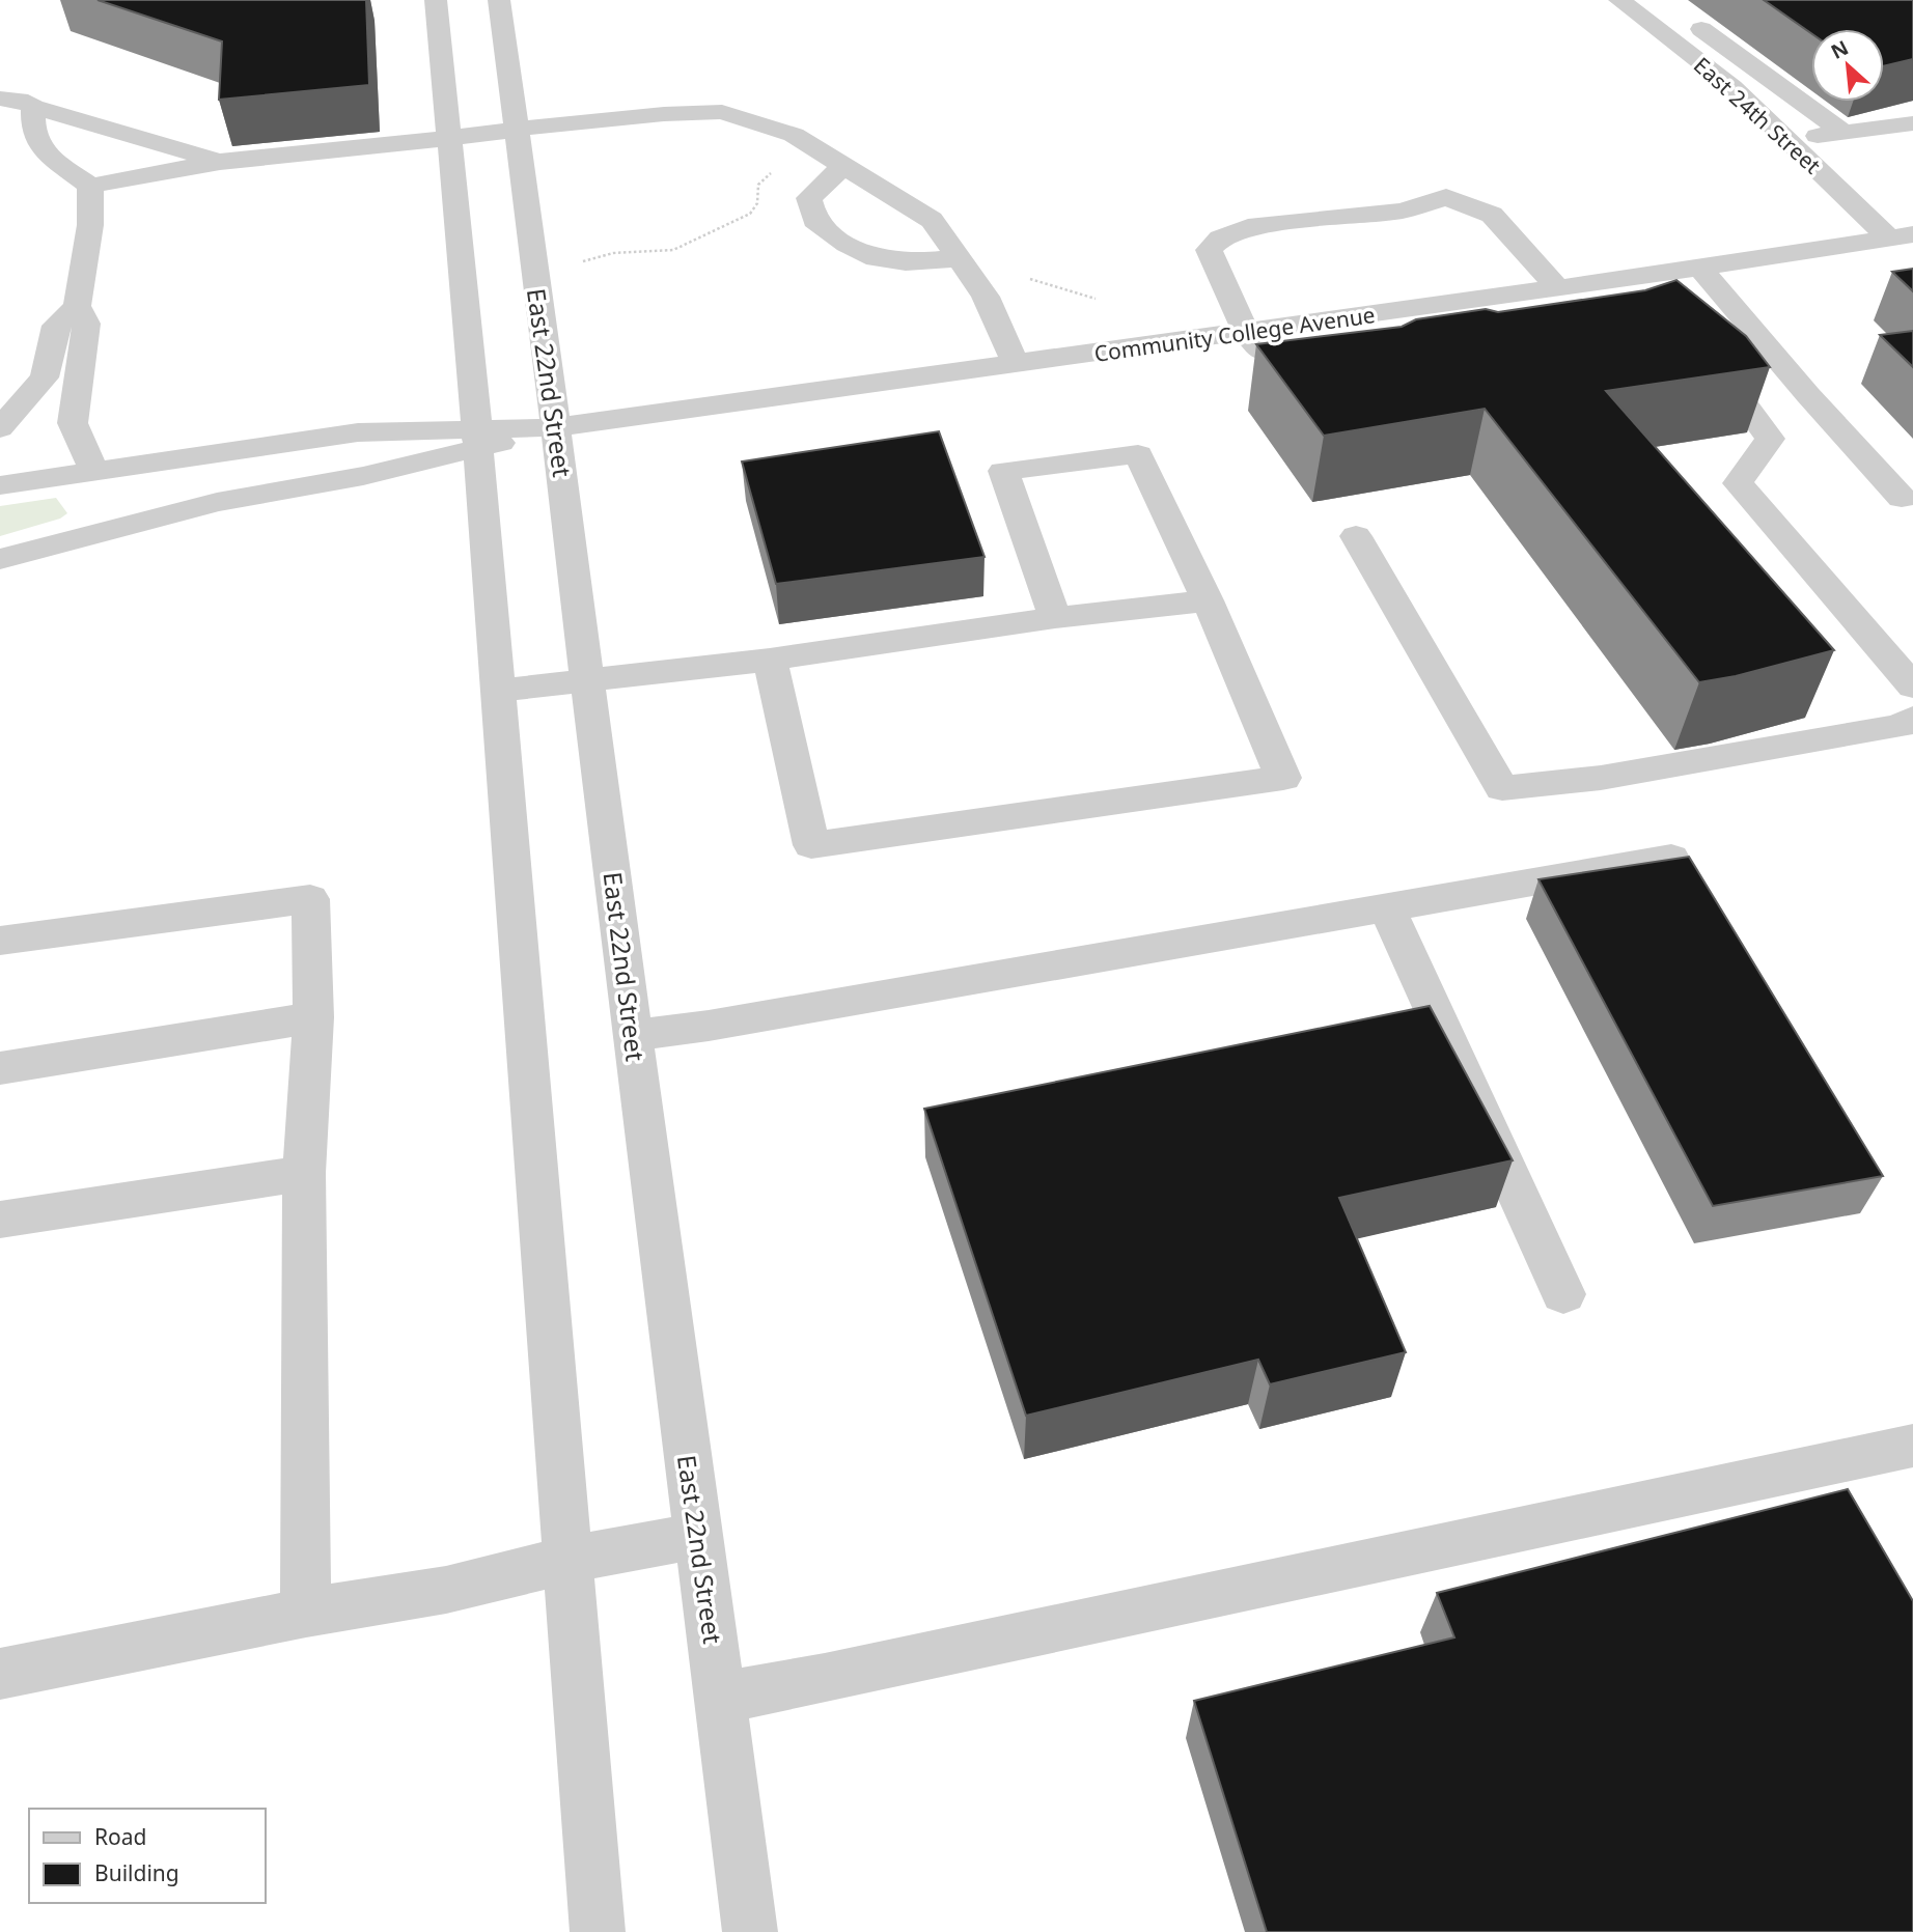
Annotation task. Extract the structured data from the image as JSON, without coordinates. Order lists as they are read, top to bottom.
{
  "streets": {
    "street": ["East 24th Street", "Community College Avenue", "East 22nd Street"]
  },
  "crossings": [
    ["East 24th Street", "Community College Avenue"],
    ["Community College Avenue", "East 22nd Street"]
  ],
  "legend": ["Road", "Building"],
  "north": "top left"
}
